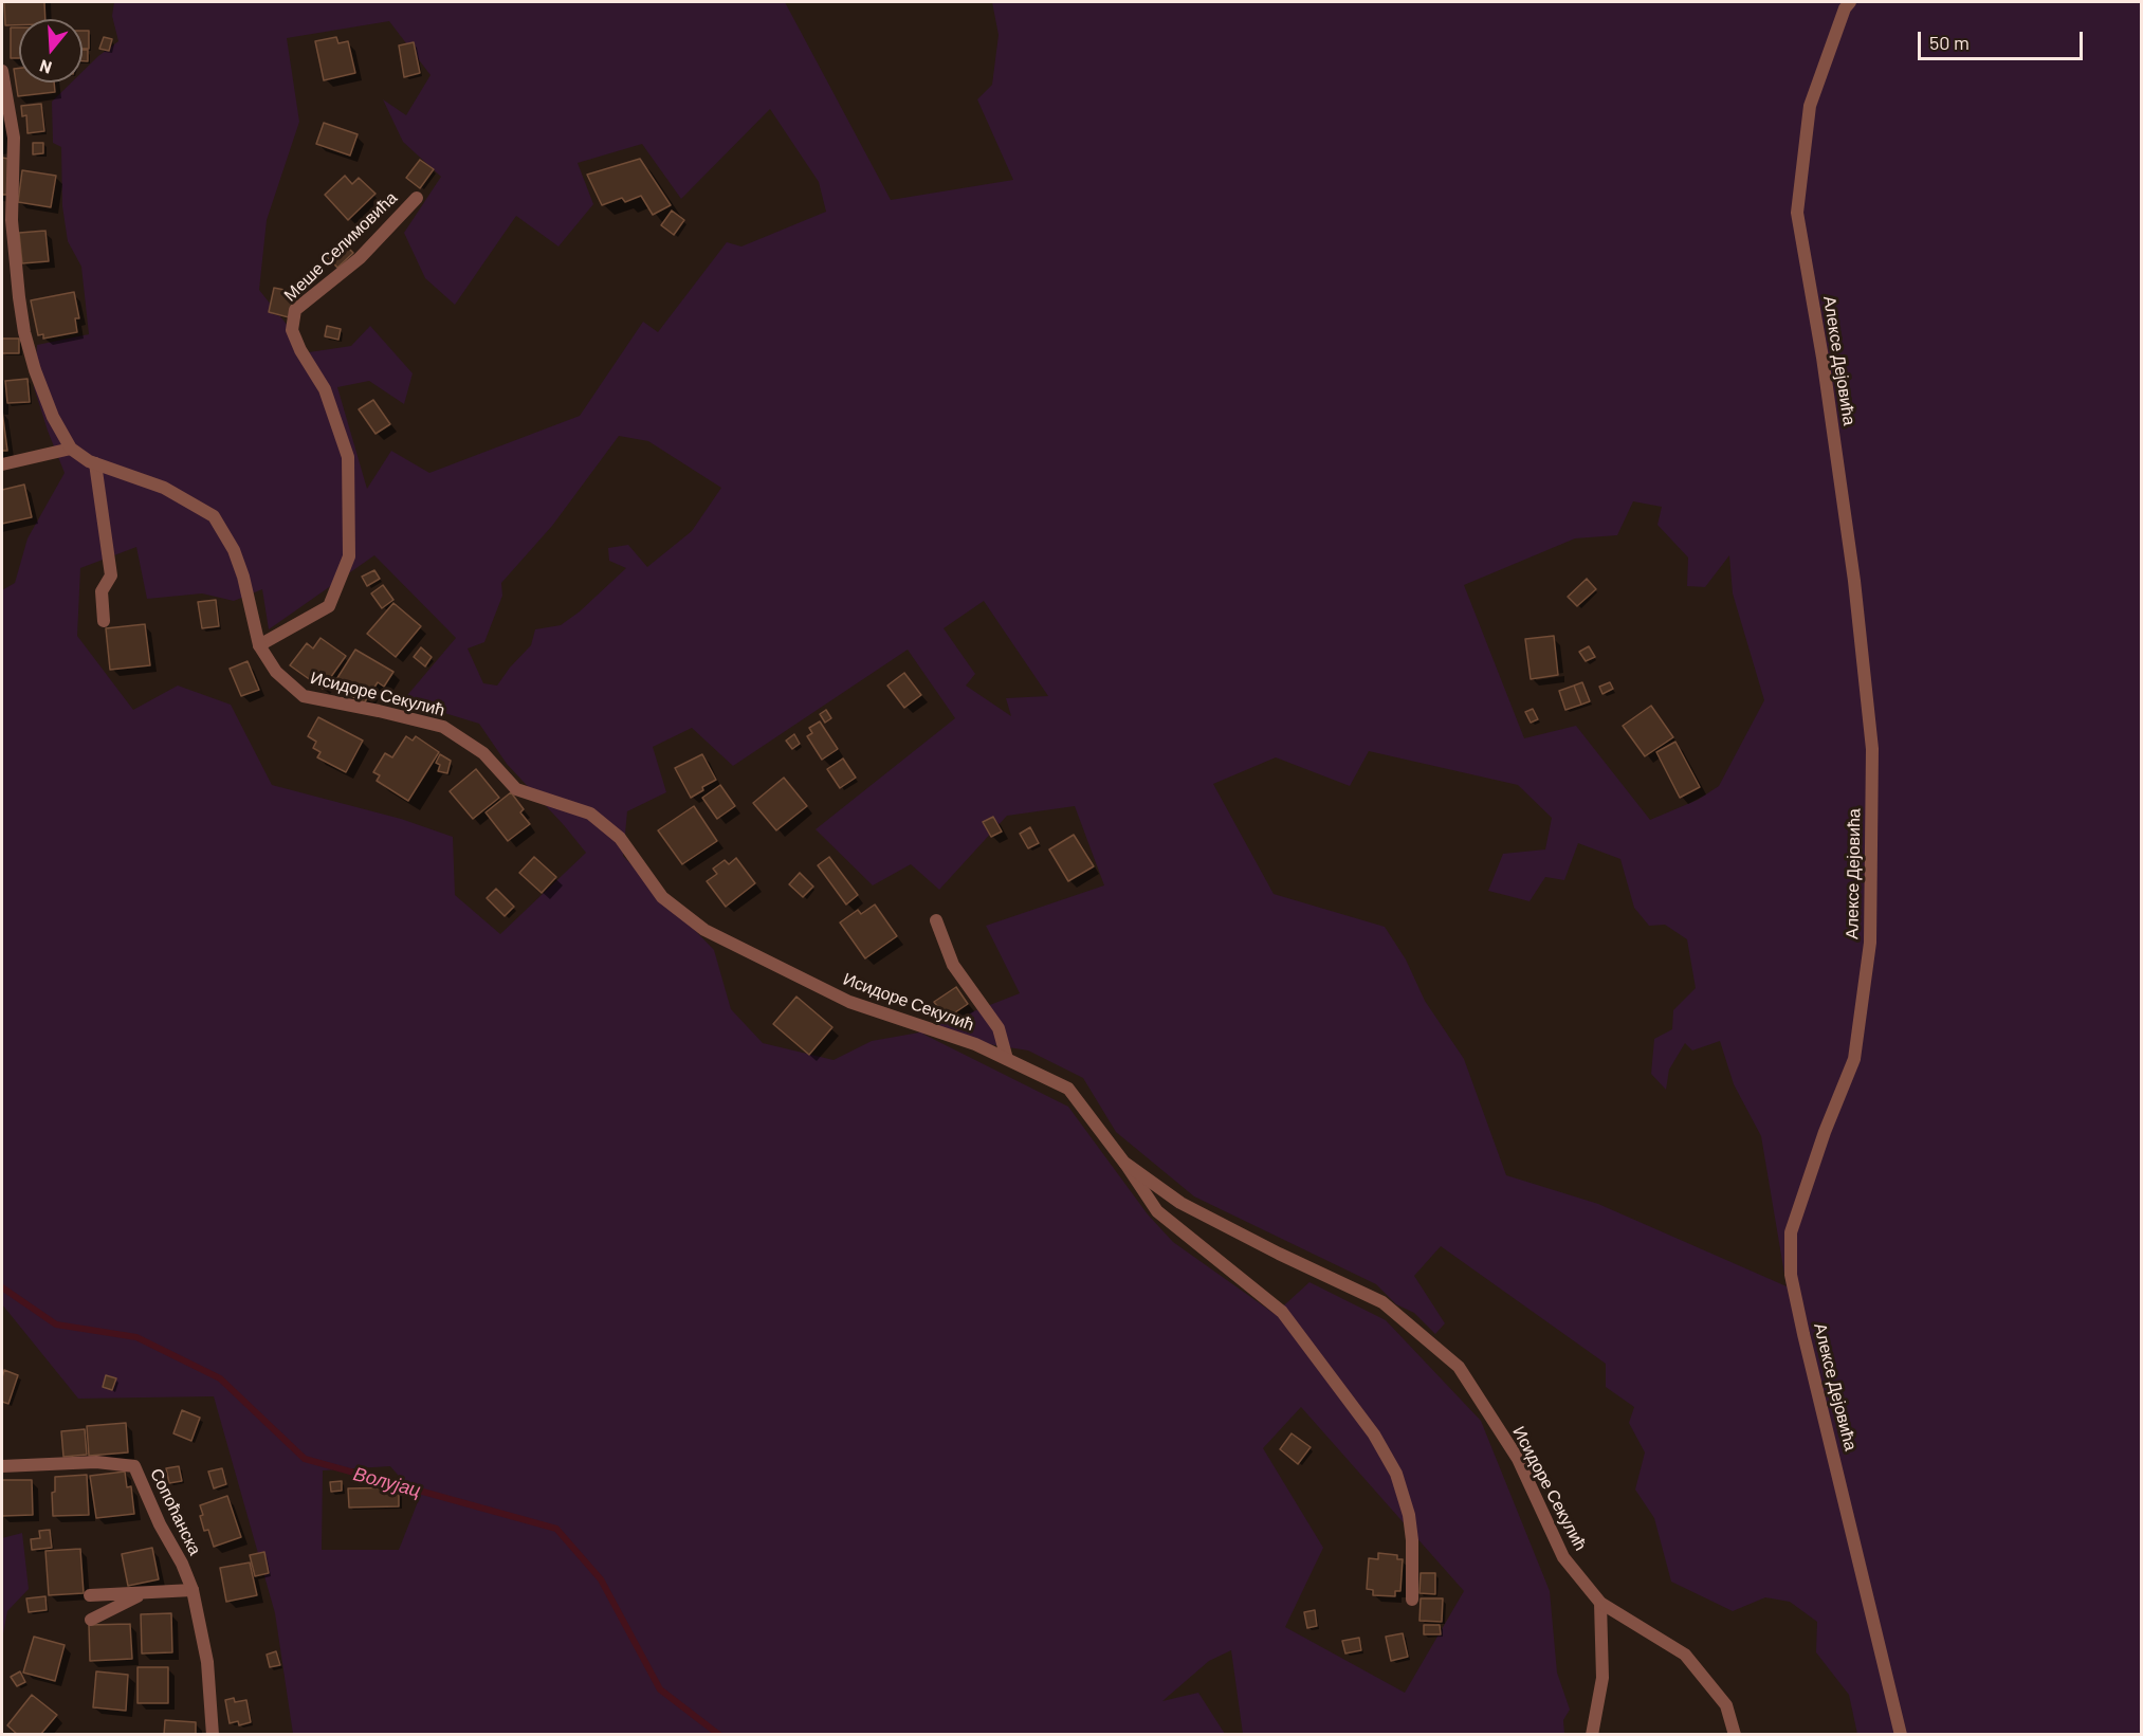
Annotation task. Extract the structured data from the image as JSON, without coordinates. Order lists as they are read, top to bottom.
{
  "streets": {
    "street": [
      "Меше Селимовића",
      "Алексе Дејовића",
      "Исидоре Секулић",
      "Сопоћанска"
    ]
  },
  "crossings": [
    ["Меше Селимовића", "Исидоре Секулић"]
  ],
  "water": ["Волујац"],
  "scale_bar": "50 m",
  "north": "bottom"
}
